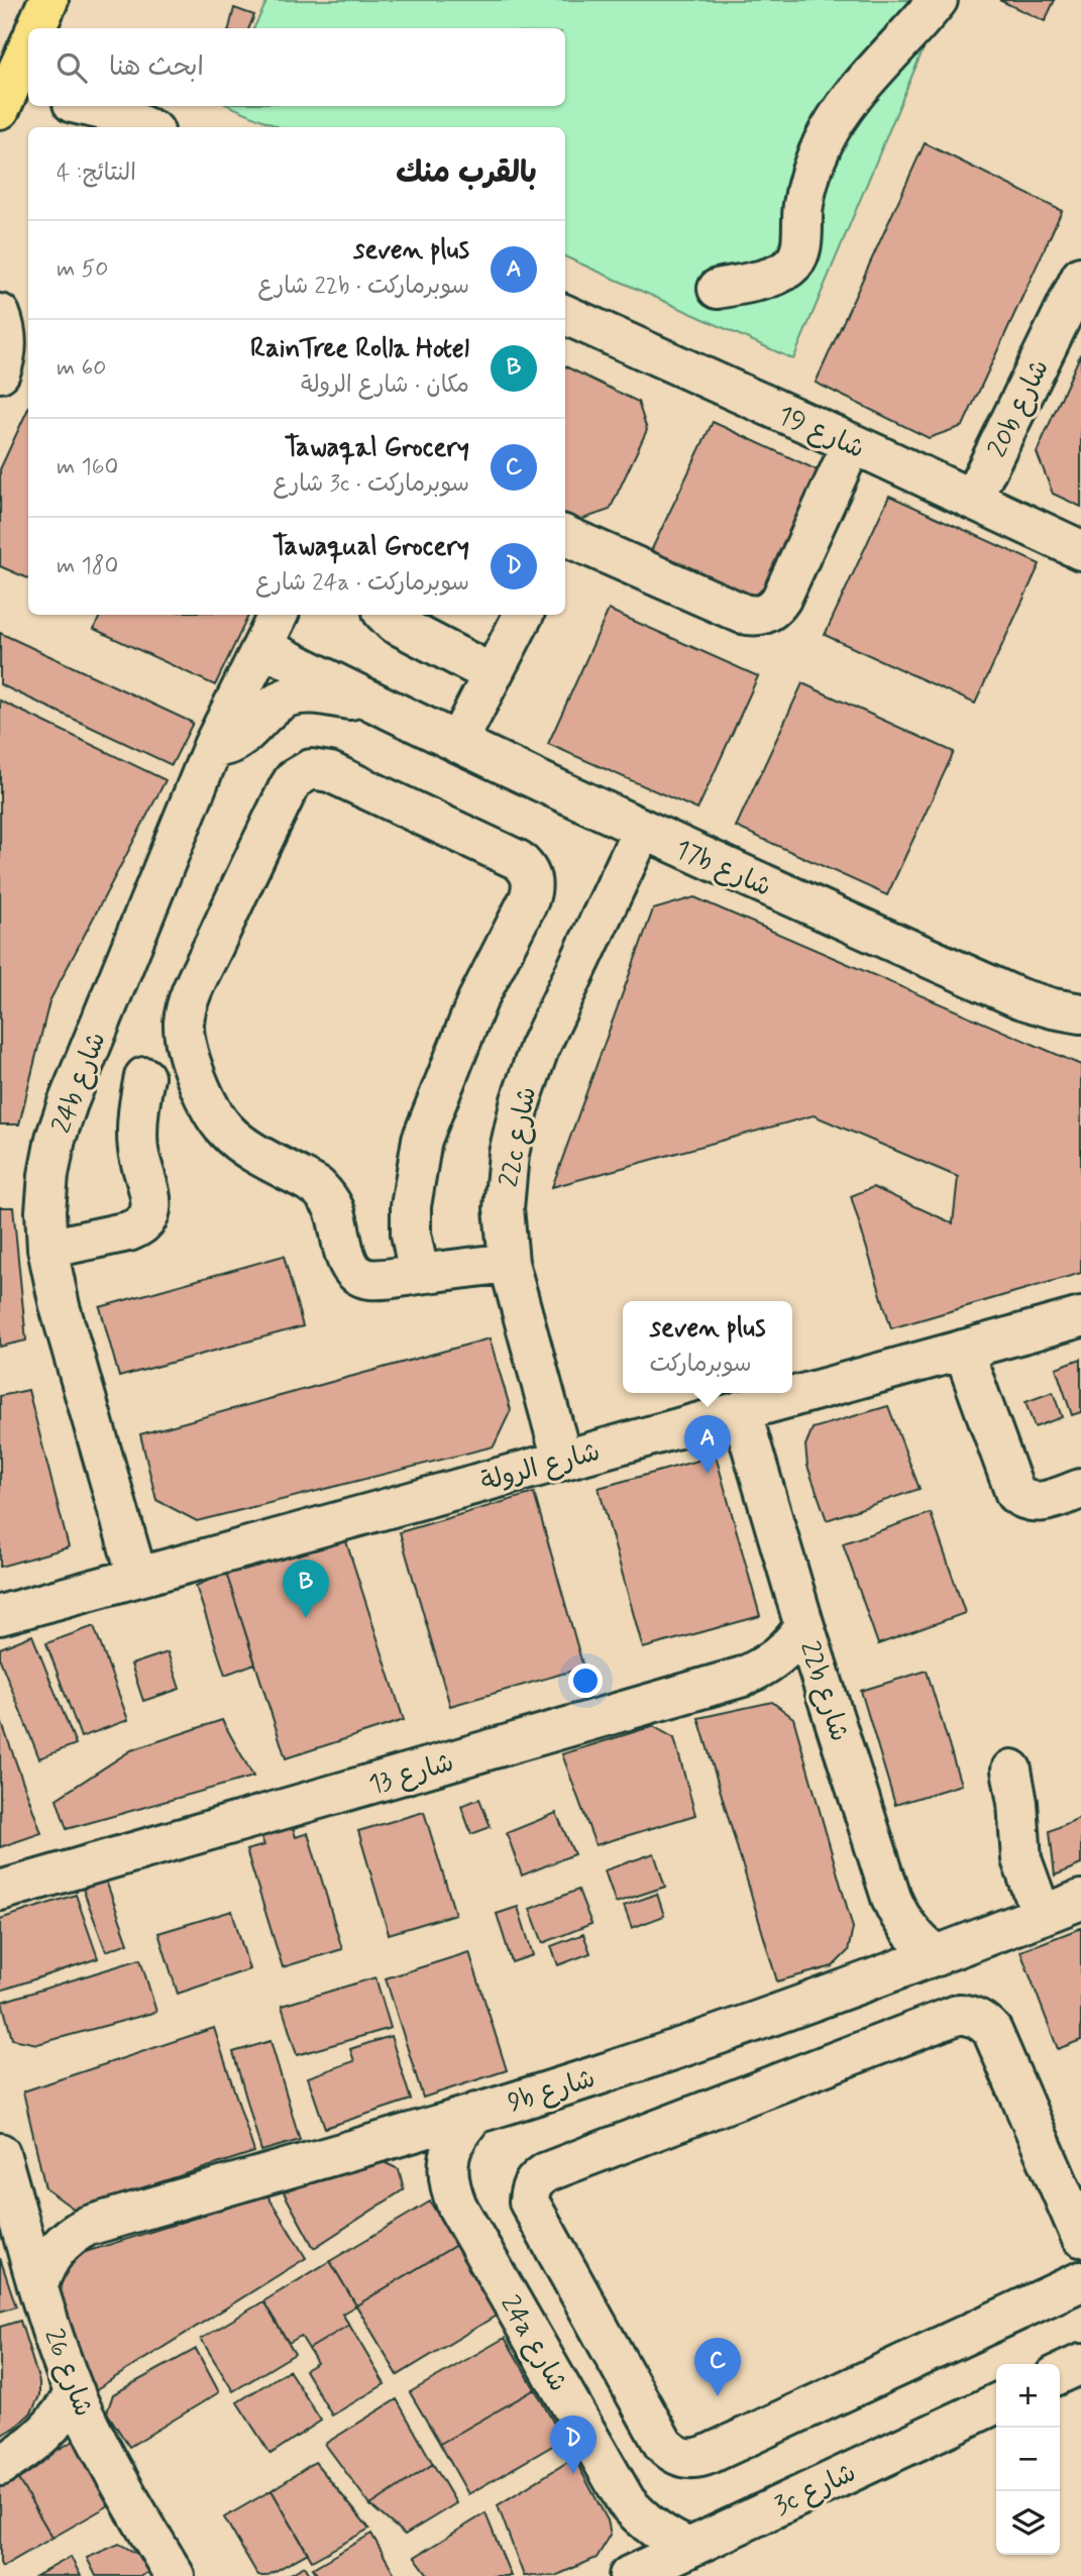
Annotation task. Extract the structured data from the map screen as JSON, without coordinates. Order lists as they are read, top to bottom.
{
  "streets": {
    "street": [
      "20b شارع",
      "شارع 19",
      "17b شارع",
      "24b شارع",
      "22c شارع",
      "شارع الرولة",
      "22b شارع",
      "شارع 13",
      "9b شارع",
      "24a شارع",
      "شارع 26",
      "3c شارع"
    ]
  },
  "crossings": [
    ["20b شارع", "شارع 19"],
    ["17b شارع", "24b شارع"],
    ["17b شارع", "22c شارع"],
    ["24b شارع", "شارع الرولة"],
    ["22c شارع", "شارع الرولة"],
    ["شارع الرولة", "22b شارع"],
    ["22b شارع", "شارع 13"],
    ["22b شارع", "9b شارع"],
    ["9b شارع", "24a شارع"],
    ["9b شارع", "شارع 26"],
    ["24a شارع", "3c شارع"]
  ],
  "page": {
    "search": "ابحث هنا",
    "heading": ["بالقرب منك", "النتائج: 4"],
    "list": [
      {
        "mark": "A",
        "name": "seven plus",
        "note": "سوبرماركت · 22b شارع",
        "value": "50 m"
      },
      {
        "mark": "B",
        "name": "RainTree Rolla Hotel",
        "note": "مكان · شارع الرولة",
        "value": "60 m"
      },
      {
        "mark": "C",
        "name": "Tawaqal Grocery",
        "note": "سوبرماركت · 3c شارع",
        "value": "160 m"
      },
      {
        "mark": "D",
        "name": "Tawaqual Grocery",
        "note": "سوبرماركت · 24a شارع",
        "value": "180 m"
      }
    ],
    "popup": ["seven plus", "سوبرماركت"],
    "pins": [
      "A",
      "B",
      "C",
      "D"
    ],
    "map_buttons": ["+", "−"]
  }
}
